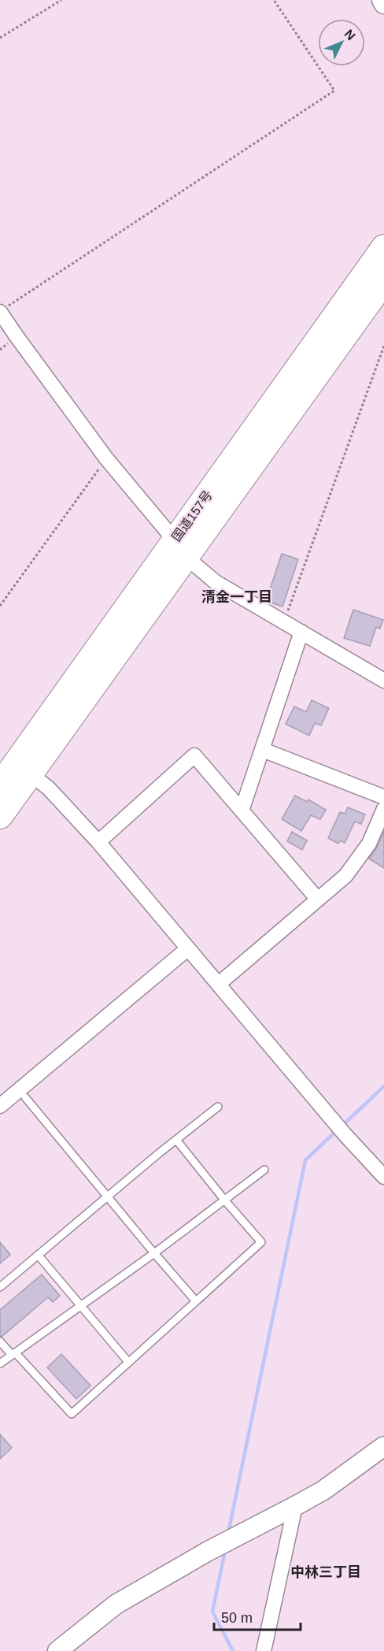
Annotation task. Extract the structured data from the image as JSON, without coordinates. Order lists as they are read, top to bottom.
{
  "streets": {
    "highway": ["国道157号"]
  },
  "districts": ["清金一丁目", "中林三丁目"],
  "scale_bar": "50 m",
  "north": "top right"
}
